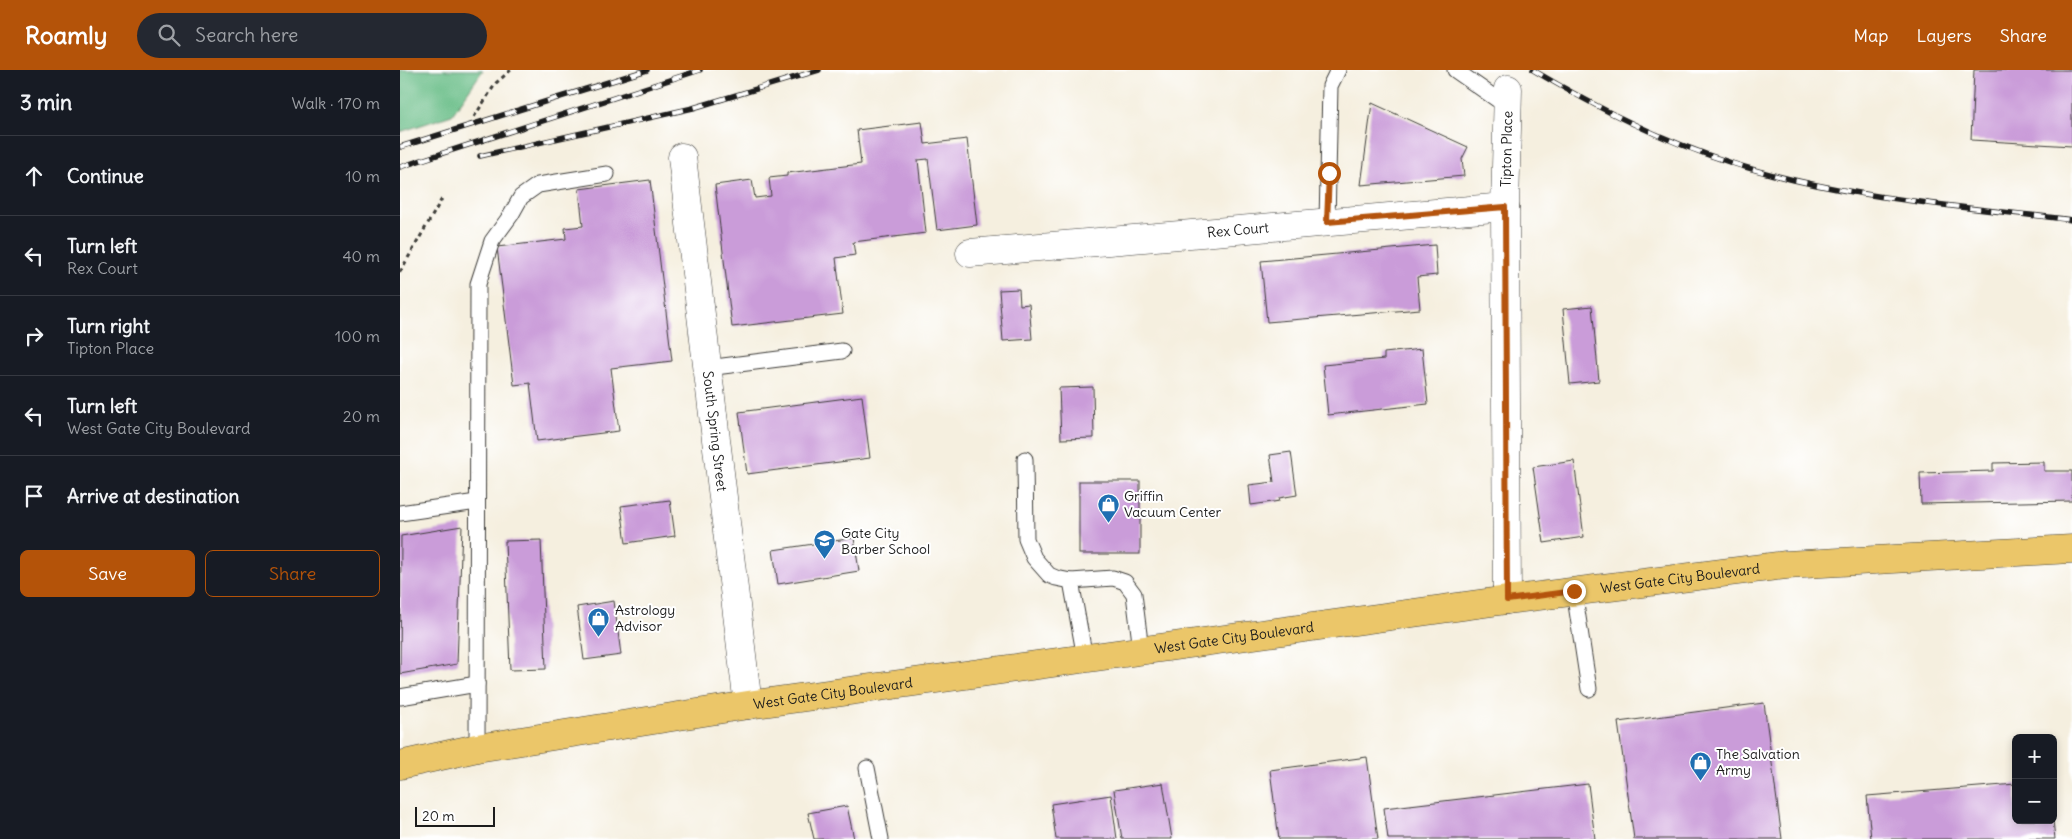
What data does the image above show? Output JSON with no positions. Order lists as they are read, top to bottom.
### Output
{
  "streets": {
    "main road": ["West Gate City Boulevard"],
    "street": ["Tipton Place", "Rex Court", "South Spring Street"]
  },
  "crossings": [
    ["Tipton Place", "Rex Court"],
    ["Tipton Place", "West Gate City Boulevard"],
    ["South Spring Street", "West Gate City Boulevard"]
  ],
  "places": {
    "shop": ["Griffin Vacuum Center", "Astrology Advisor", "The Salvation Army"],
    "school or university": ["Gate City Barber School"]
  },
  "scale_bar": "20 m",
  "page": {
    "header": "Roamly",
    "search": "Search here",
    "nav": ["Map", "Layers", "Share"],
    "heading": ["3 min", "Walk · 170 m"],
    "list": [
      ["Continue", "10 m"],
      ["Turn left", "Rex Court", "40 m"],
      ["Turn right", "Tipton Place", "100 m"],
      ["Turn left", "West Gate City Boulevard", "20 m"],
      "Arrive at destination"
    ],
    "buttons": ["Save", "Share"],
    "map_buttons": ["+", "−"],
    "scale": "20 m"
  }
}
